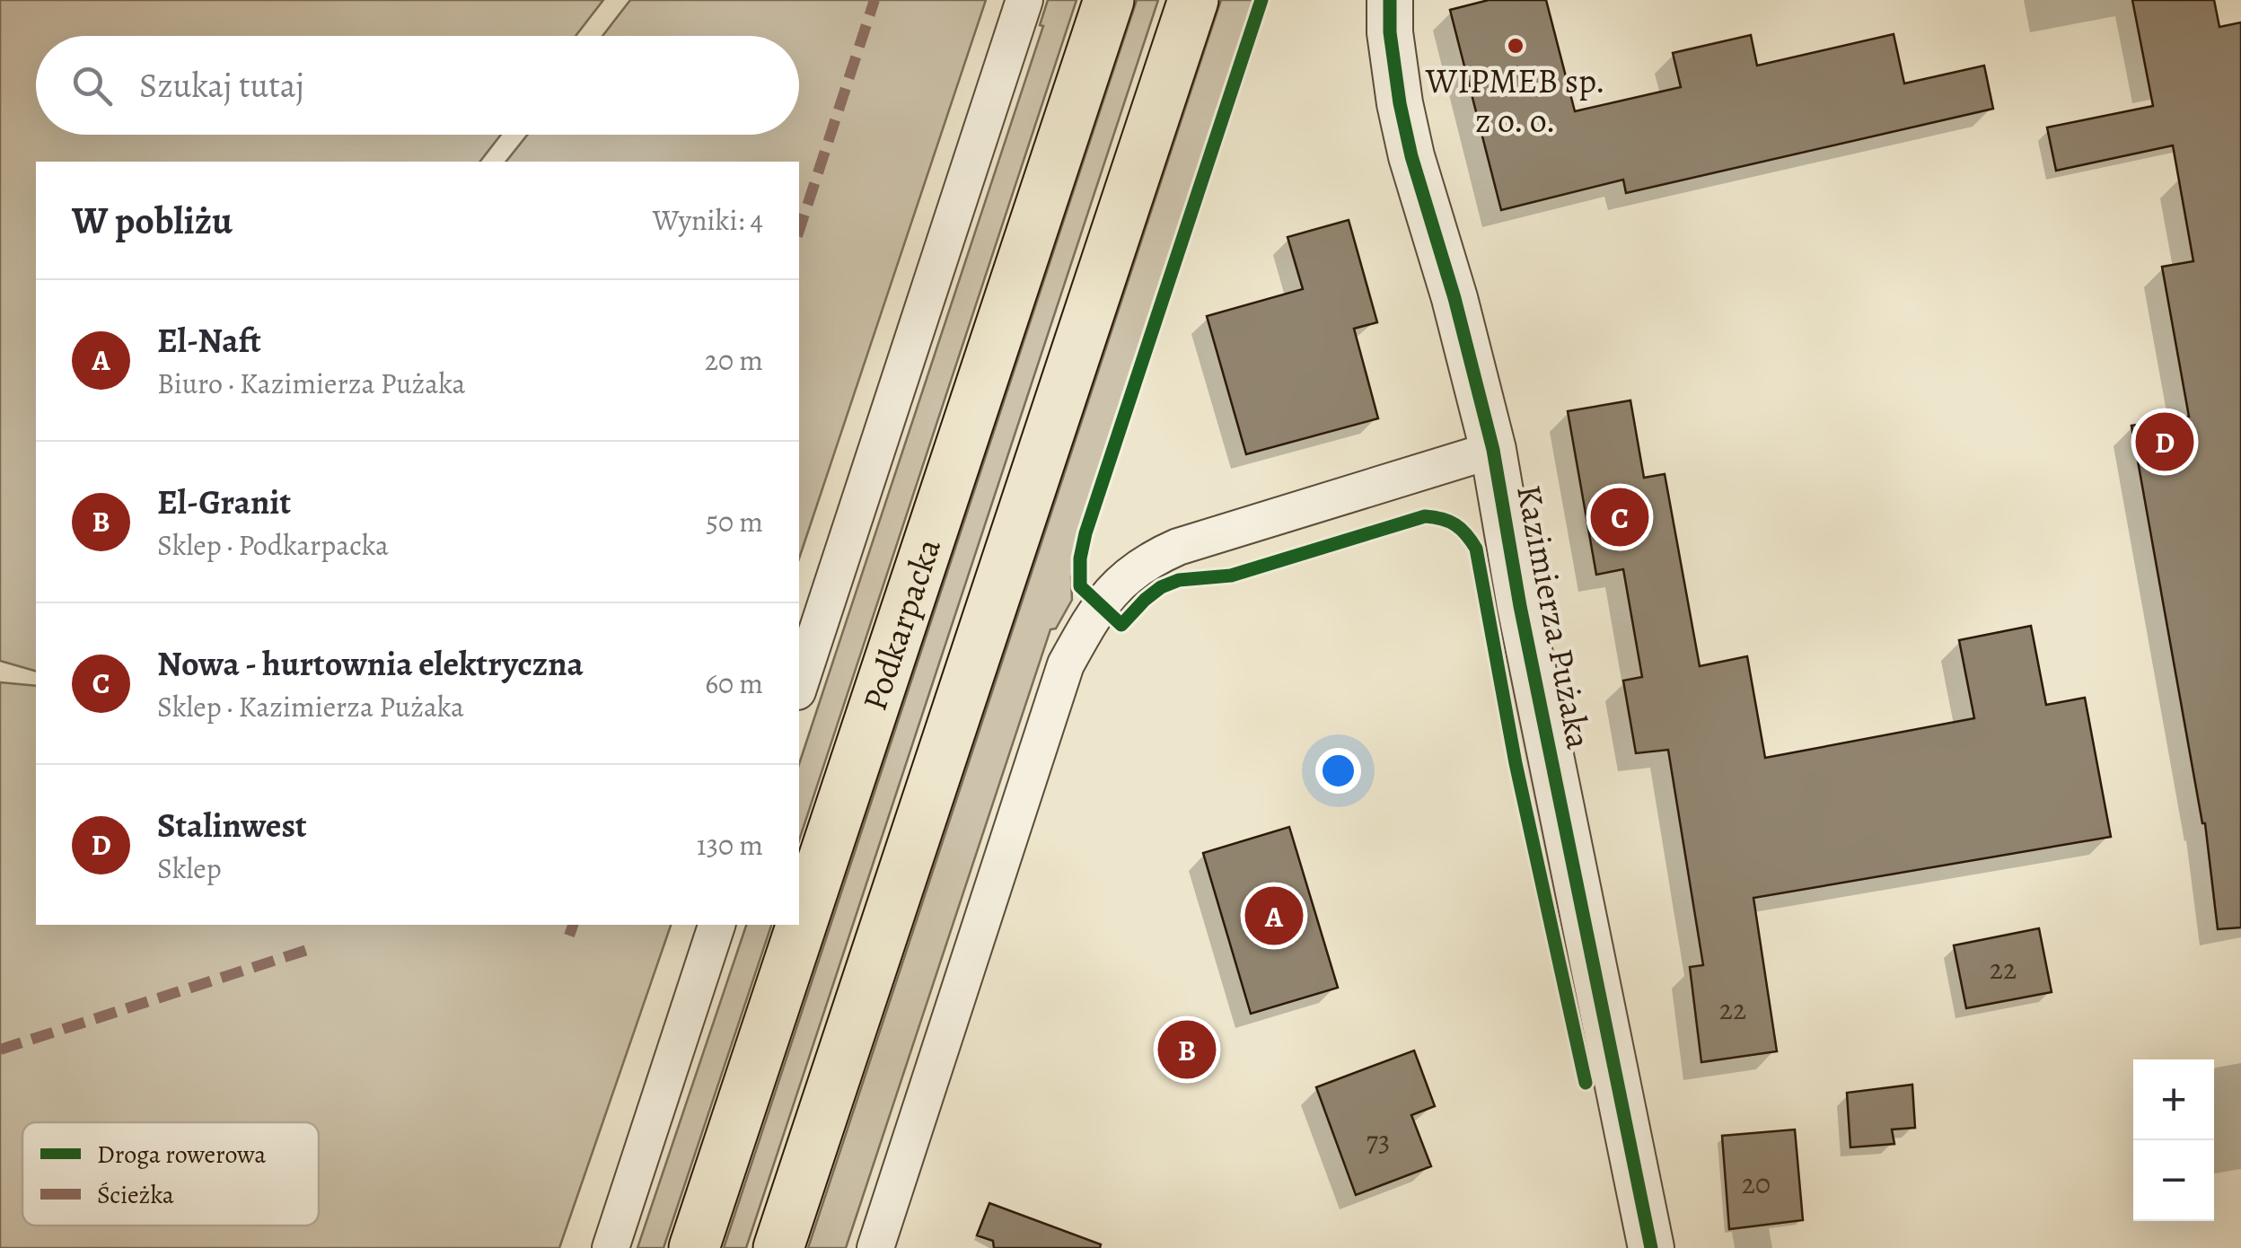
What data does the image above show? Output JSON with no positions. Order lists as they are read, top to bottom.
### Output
{
  "streets": {
    "main road": ["Podkarpacka"],
    "street": ["Kazimierza Pużaka"]
  },
  "places": ["WIPMEB sp. z o. o."],
  "house_numbers": [
    "22",
    "22",
    "73",
    "20"
  ],
  "legend": ["Droga rowerowa", "Ścieżka"],
  "page": {
    "search": "Szukaj tutaj",
    "heading": ["W pobliżu", "Wyniki: 4"],
    "list": [
      {
        "mark": "A",
        "name": "El-Naft",
        "note": "Biuro · Kazimierza Pużaka",
        "value": "20 m"
      },
      {
        "mark": "B",
        "name": "El-Granit",
        "note": "Sklep · Podkarpacka",
        "value": "50 m"
      },
      {
        "mark": "C",
        "name": "Nowa - hurtownia elektryczna",
        "note": "Sklep · Kazimierza Pużaka",
        "value": "60 m"
      },
      {
        "mark": "D",
        "name": "Stalinwest",
        "note": "Sklep",
        "value": "130 m"
      }
    ],
    "pins": [
      "D",
      "C",
      "A",
      "B"
    ],
    "map_buttons": ["+", "−"]
  }
}
